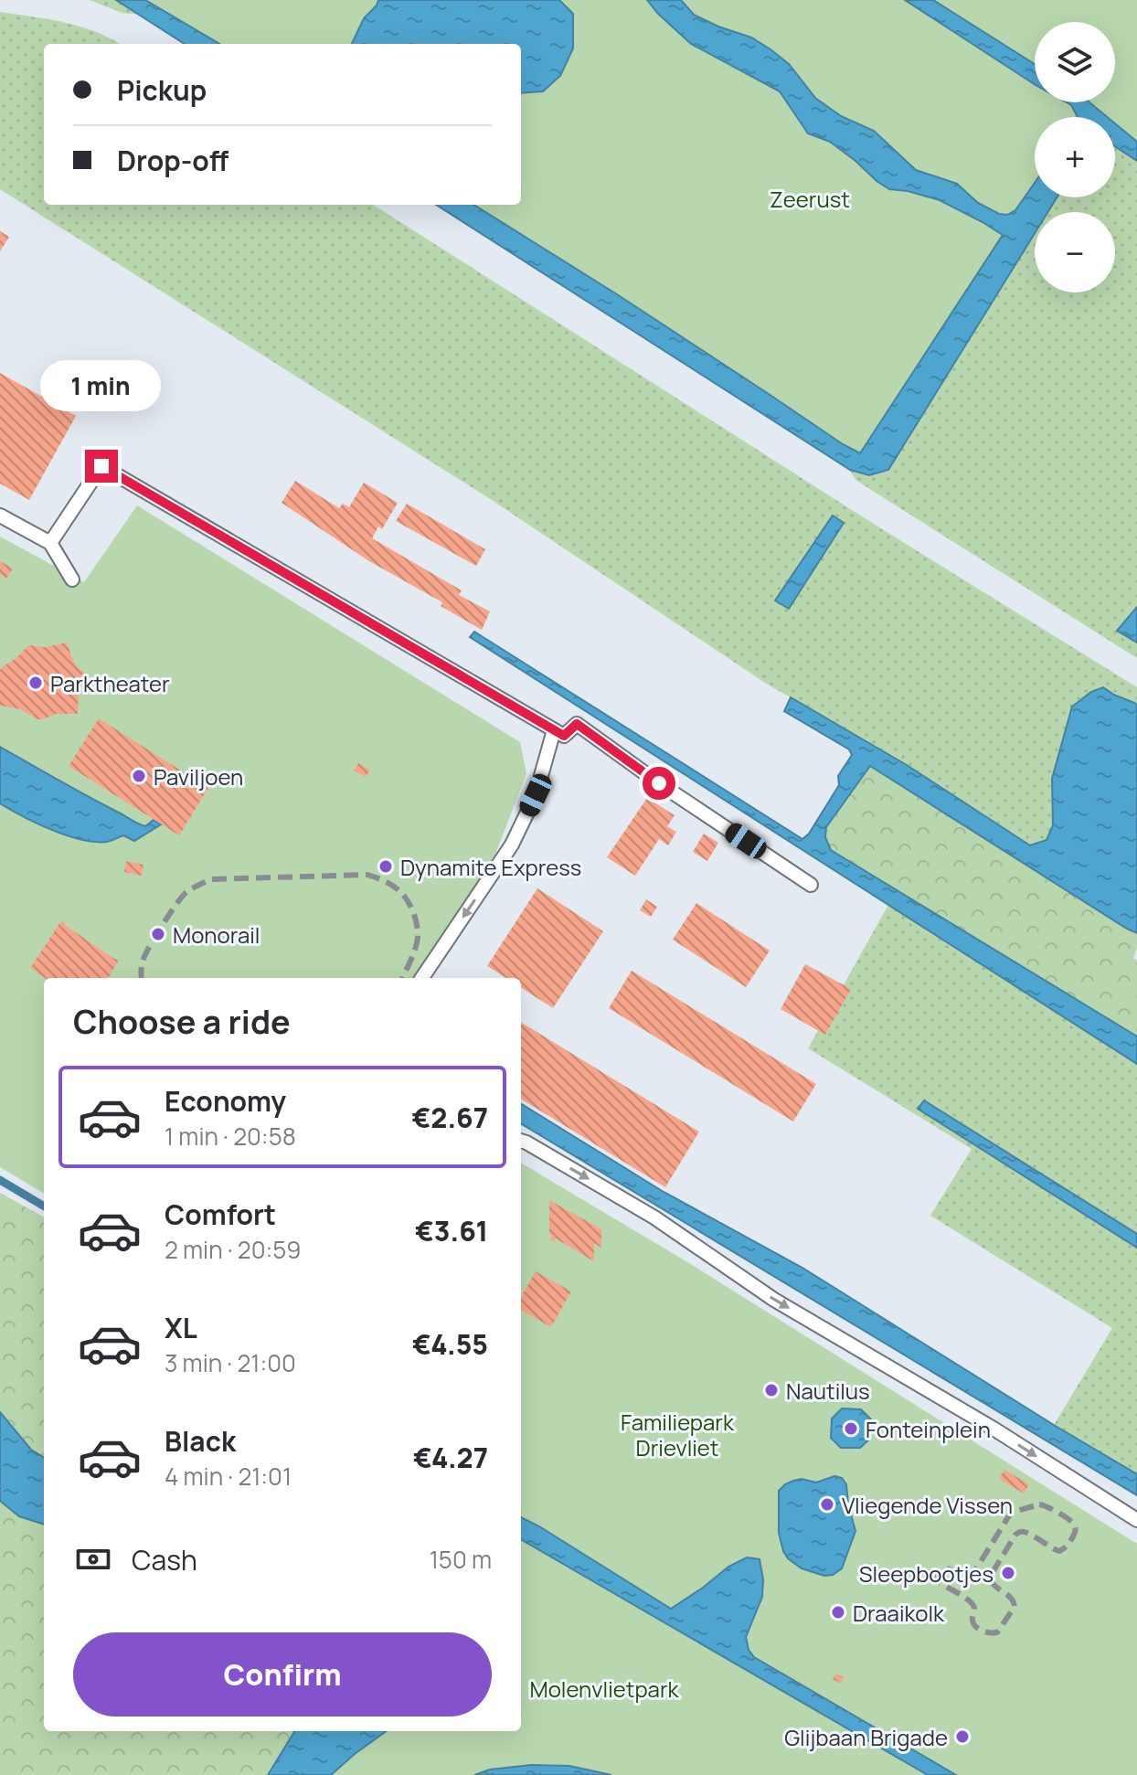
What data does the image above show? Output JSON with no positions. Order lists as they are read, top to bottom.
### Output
{
  "parks": ["Zeerust", "Familiepark Drievliet", "Molenvlietpark"],
  "places": [
    "Parktheater",
    "Paviljoen",
    "Dynamite Express",
    "Monorail",
    "Nautilus",
    "Fonteinplein",
    "Vliegende Vissen",
    "Sleepbootjes",
    "Draaikolk",
    "Glijbaan Brigade"
  ],
  "page": {
    "map_buttons": ["+", "−"],
    "banner": ["Pickup", "Drop-off"],
    "bubble": "1 min",
    "heading": "Choose a ride",
    "list": [
      {
        "name": "Economy",
        "note": "1 min · 20:58",
        "value": "€2.67"
      },
      {
        "name": "Comfort",
        "note": "2 min · 20:59",
        "value": "€3.61"
      },
      {
        "name": "XL",
        "note": "3 min · 21:00",
        "value": "€4.55"
      },
      {
        "name": "Black",
        "note": "4 min · 21:01",
        "value": "€4.27"
      }
    ],
    "pay": ["Cash", "150 m"],
    "buttons": "Confirm"
  }
}
